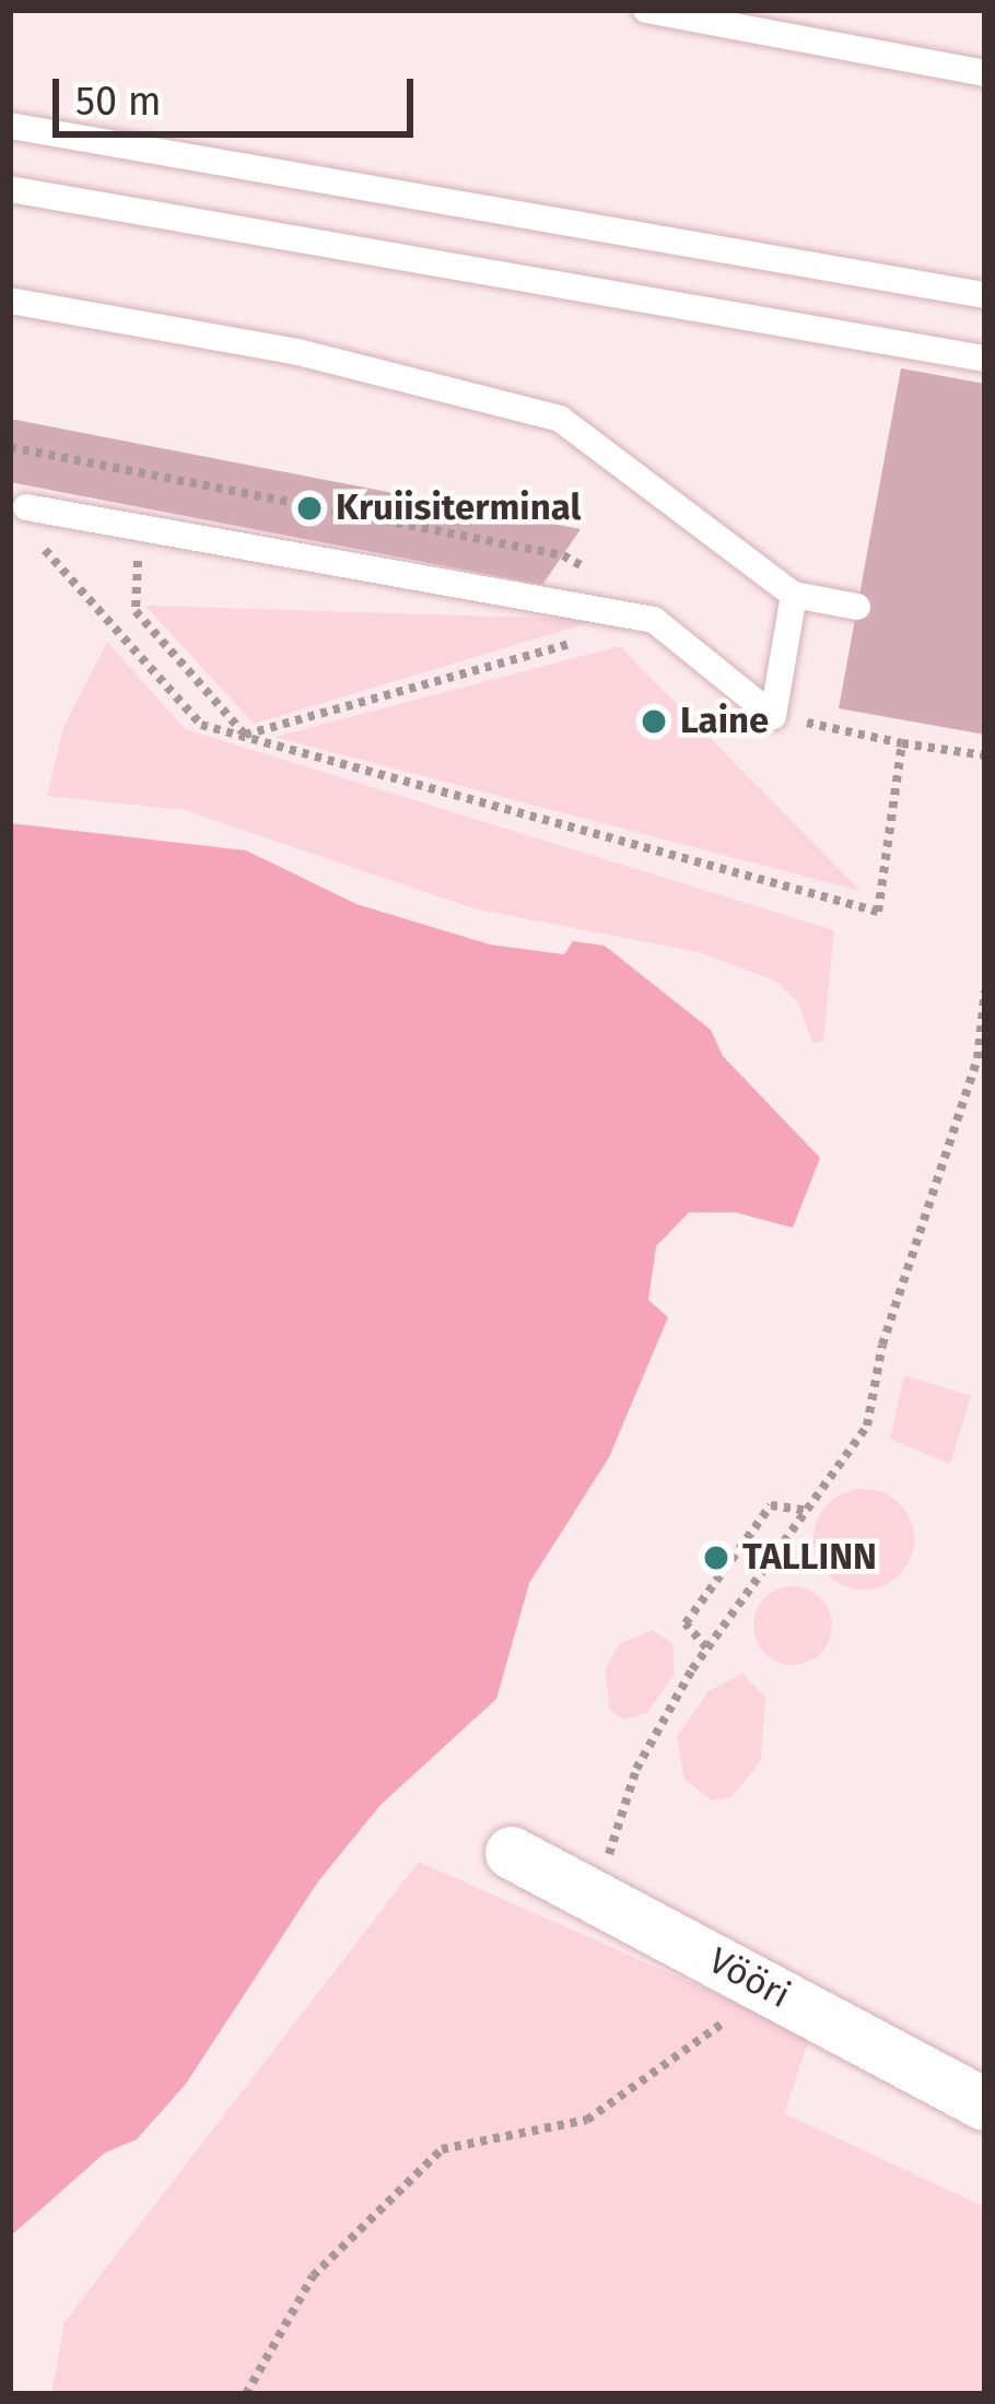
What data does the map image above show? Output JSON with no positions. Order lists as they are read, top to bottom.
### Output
{
  "streets": {
    "street": ["Vööri"]
  },
  "places": ["Kruiisiterminal", "Laine", "TALLINN"],
  "scale_bar": "50 m"
}
